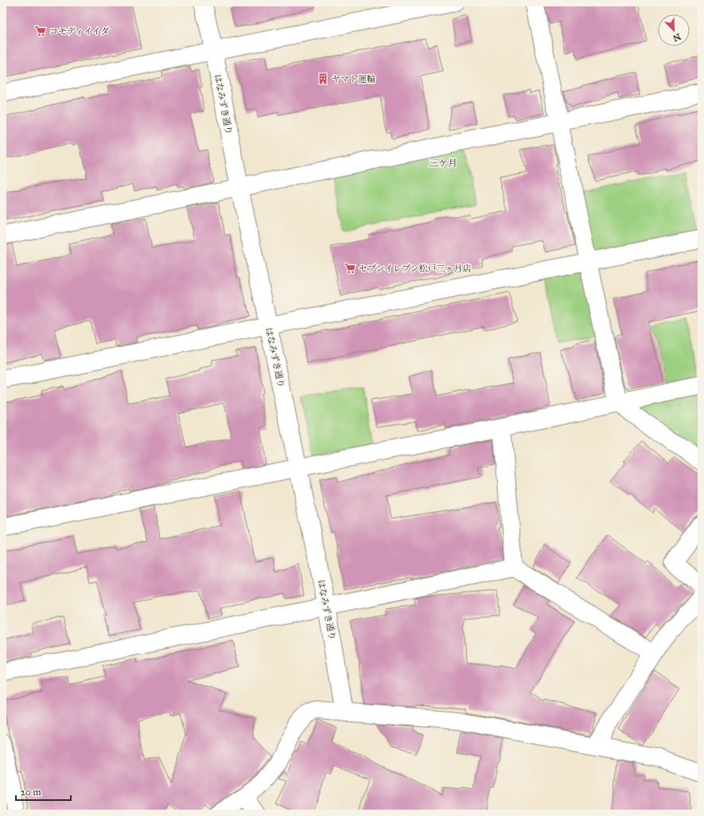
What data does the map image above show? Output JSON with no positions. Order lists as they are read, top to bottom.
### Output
{
  "streets": {
    "street": ["はなみずき通り"]
  },
  "districts": ["三ケ月"],
  "places": {
    "supermarket": ["コモディイイダ", "セブンイレブン松戸三ヶ月店"],
    "building": ["ヤマト運輸"]
  },
  "scale_bar": "20 m",
  "north": "bottom right"
}
